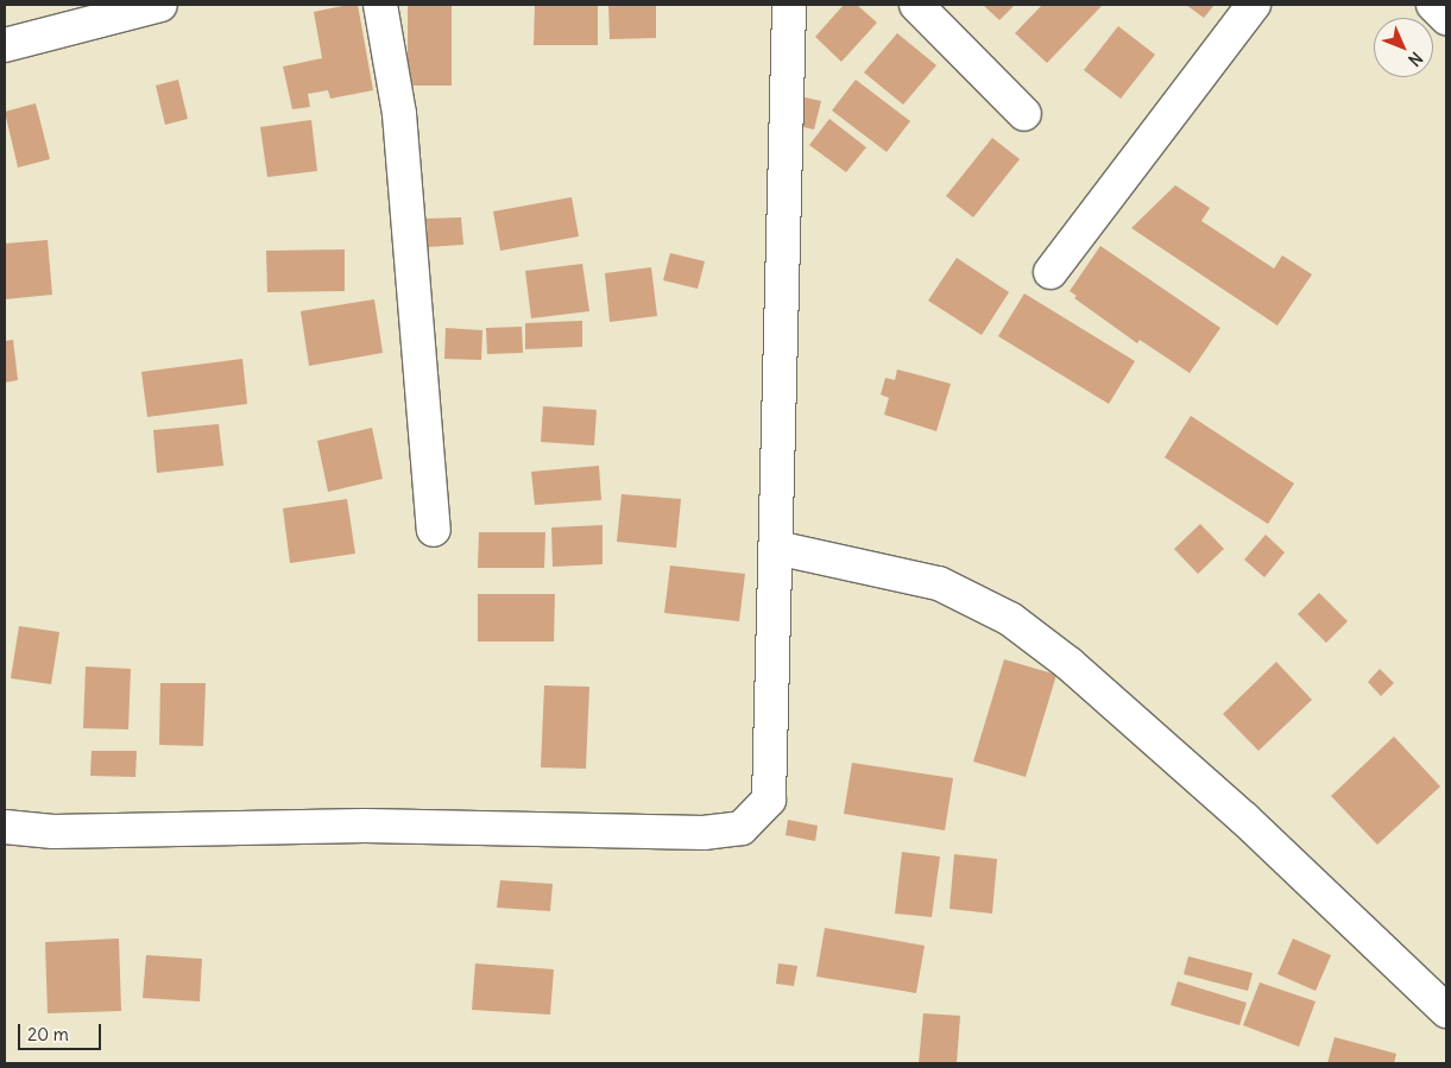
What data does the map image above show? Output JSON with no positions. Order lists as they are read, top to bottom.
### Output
{
  "scale_bar": "20 m",
  "north": "bottom right"
}
